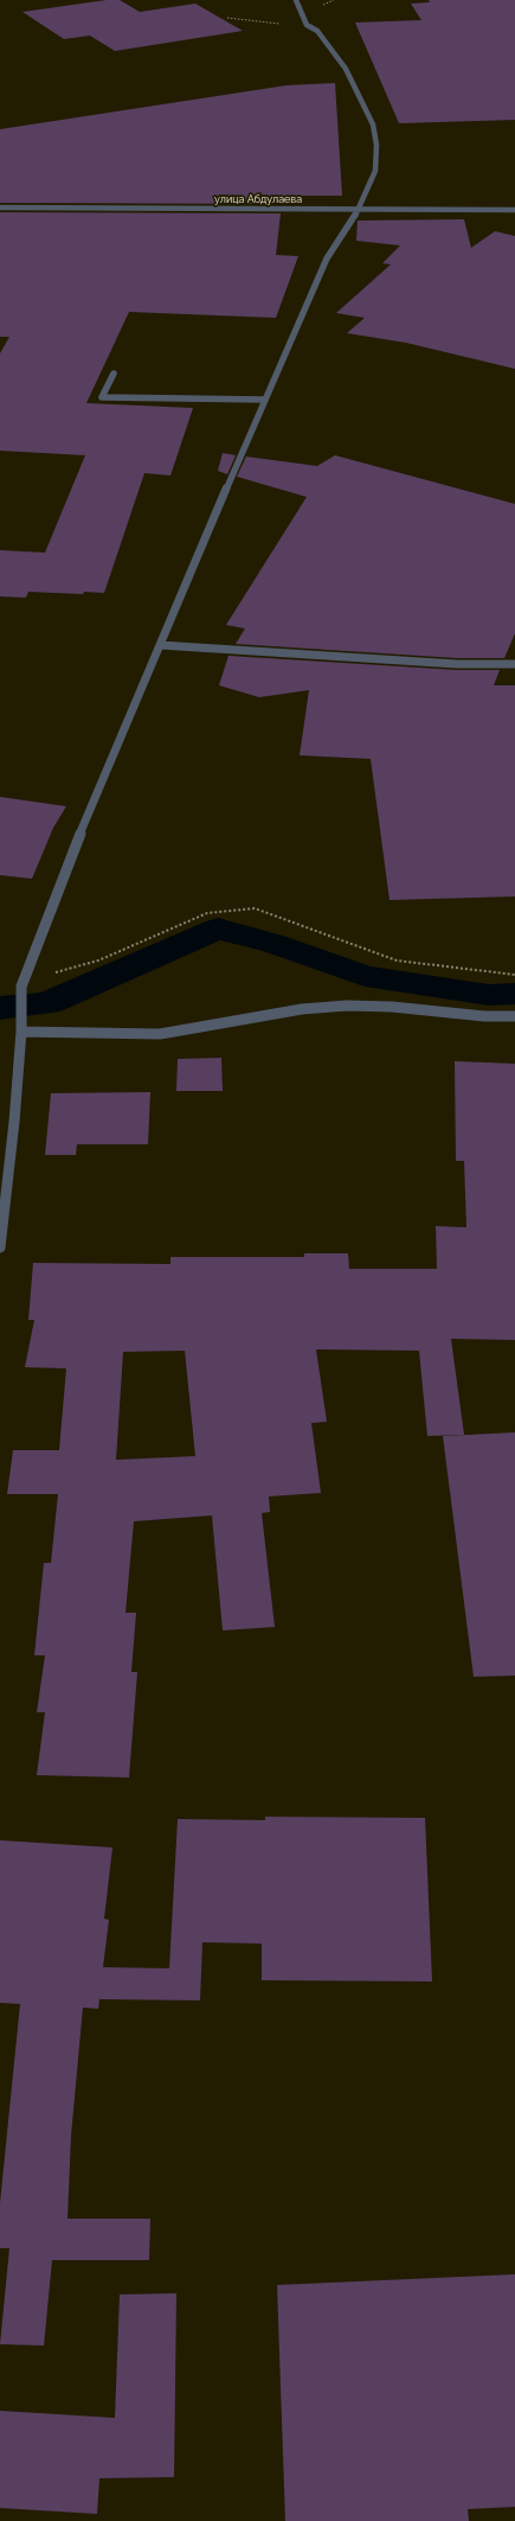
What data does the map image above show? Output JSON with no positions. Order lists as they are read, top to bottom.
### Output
{
  "streets": {
    "street": ["улица Абдулаева"]
  }
}
